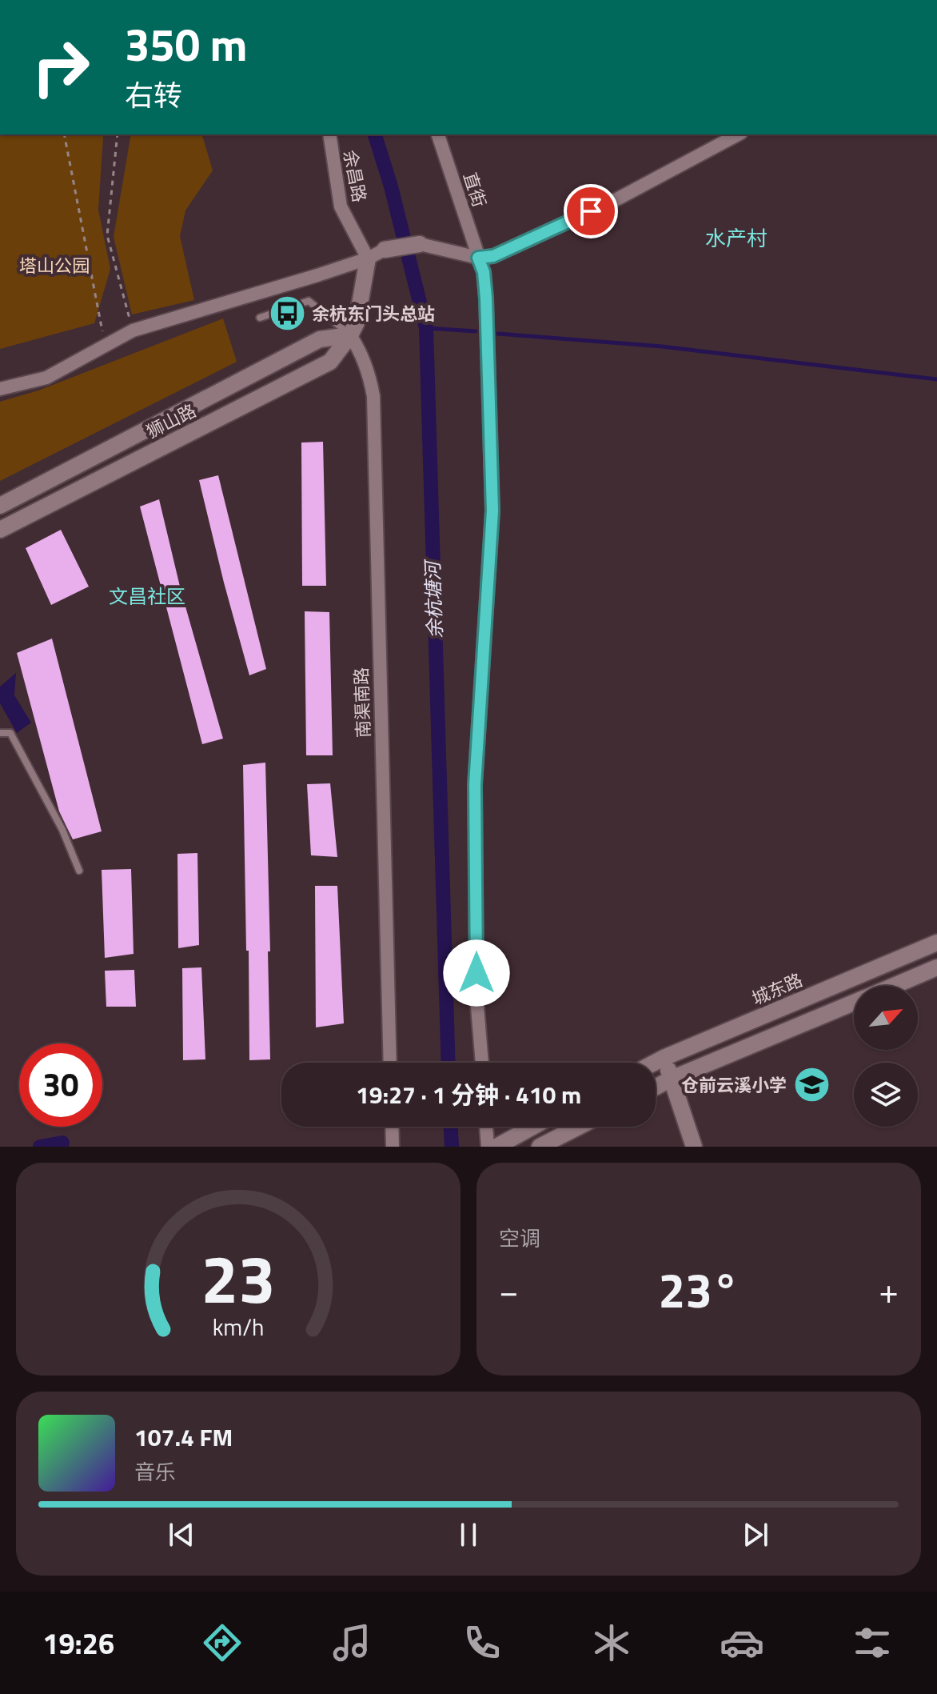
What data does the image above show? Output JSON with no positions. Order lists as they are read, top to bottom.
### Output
{
  "streets": {
    "street": [
      "余昌路",
      "直街",
      "狮山路",
      "南渠南路",
      "城东路"
    ]
  },
  "crossings": [
    ["余昌路", "狮山路"],
    ["狮山路", "南渠南路"]
  ],
  "districts": ["水产村", "文昌社区"],
  "water": ["余杭塘河"],
  "parks": ["塔山公园"],
  "places": {
    "bus stop": ["余杭东门头总站"],
    "school or university": ["仓前云溪小学"]
  },
  "north": "top right",
  "page": {
    "turn": ["350 m", "右转"],
    "limit": "30",
    "trip": "19:27 · 1 分钟 · 410 m",
    "tile": "空调",
    "heat": ["−", "23°", "+"],
    "song": ["107.4 FM", "音乐"],
    "tabs": "19:26",
    "gauge": ["23", "km/h"]
  }
}
